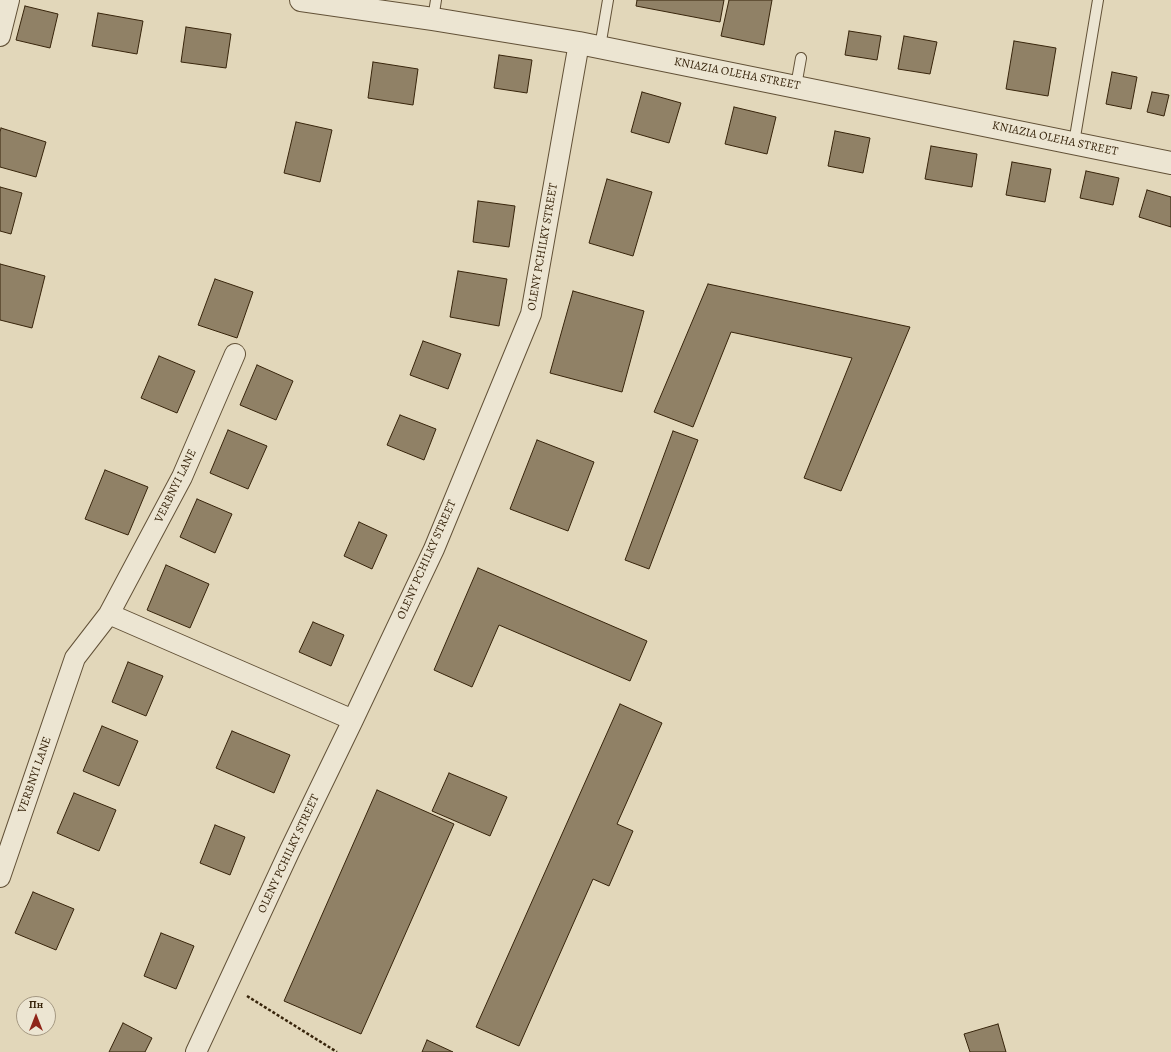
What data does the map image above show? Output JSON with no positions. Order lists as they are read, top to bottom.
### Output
{
  "streets": {
    "street": ["KNIAZIA OLEHA STREET", "OLENY PCHILKY STREET", "VERBNYI LANE"]
  },
  "crossings": [
    ["KNIAZIA OLEHA STREET", "OLENY PCHILKY STREET"]
  ],
  "north": "top"
}
